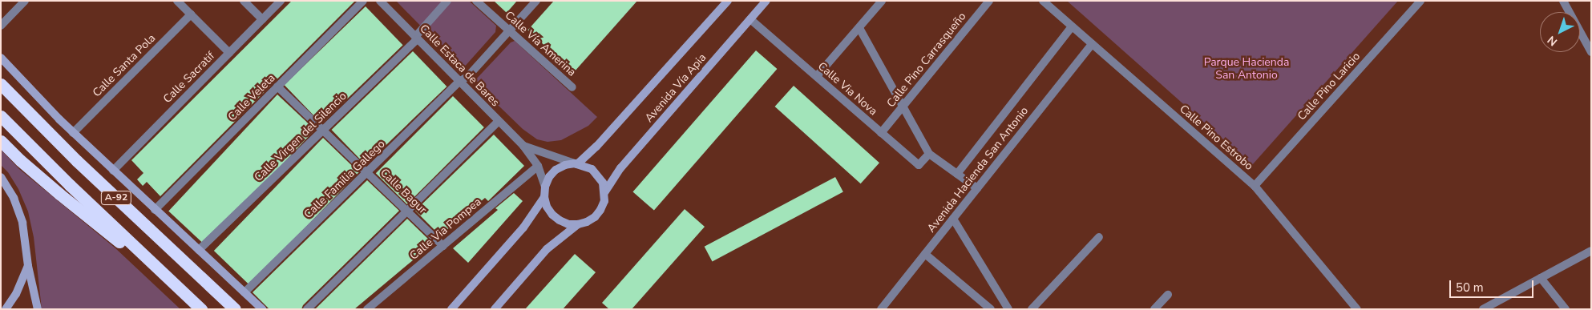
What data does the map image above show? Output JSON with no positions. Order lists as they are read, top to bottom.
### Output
{
  "streets": {
    "highway": ["A-92"],
    "street": [
      "Calle Vía Amerina",
      "Calle Pino Carrasqueño",
      "Calle Santa Pola",
      "Calle Estaca de Bares",
      "Calle Sacratif",
      "Calle Pino Laricio",
      "Avenida Vía Apia",
      "Calle Via Nova",
      "Calle Veleta",
      "Calle Virgen del Silencio",
      "Calle Pino Estrobo",
      "Avenida Hacienda San Antonio",
      "Calle Familia Gallego",
      "Calle Bagur",
      "Calle Via Pompea"
    ]
  },
  "crossings": [
    ["Calle Vía Amerina", "Calle Familia Gallego"],
    ["Calle Pino Carrasqueño", "Calle Via Nova"],
    ["Calle Estaca de Bares", "Avenida Vía Apia"],
    ["Calle Estaca de Bares", "Calle Virgen del Silencio"],
    ["Calle Estaca de Bares", "Calle Familia Gallego"],
    ["Calle Estaca de Bares", "Calle Via Pompea"],
    ["Calle Pino Laricio", "Calle Pino Estrobo"],
    ["Avenida Vía Apia", "Calle Via Nova"],
    ["Calle Veleta", "Calle Bagur"],
    ["Calle Virgen del Silencio", "Calle Bagur"],
    ["Calle Pino Estrobo", "Avenida Hacienda San Antonio"],
    ["Calle Familia Gallego", "Calle Bagur"],
    ["Calle Bagur", "Calle Via Pompea"]
  ],
  "parks": ["Parque Hacienda San Antonio"],
  "scale_bar": "50 m",
  "north": "bottom left"
}
